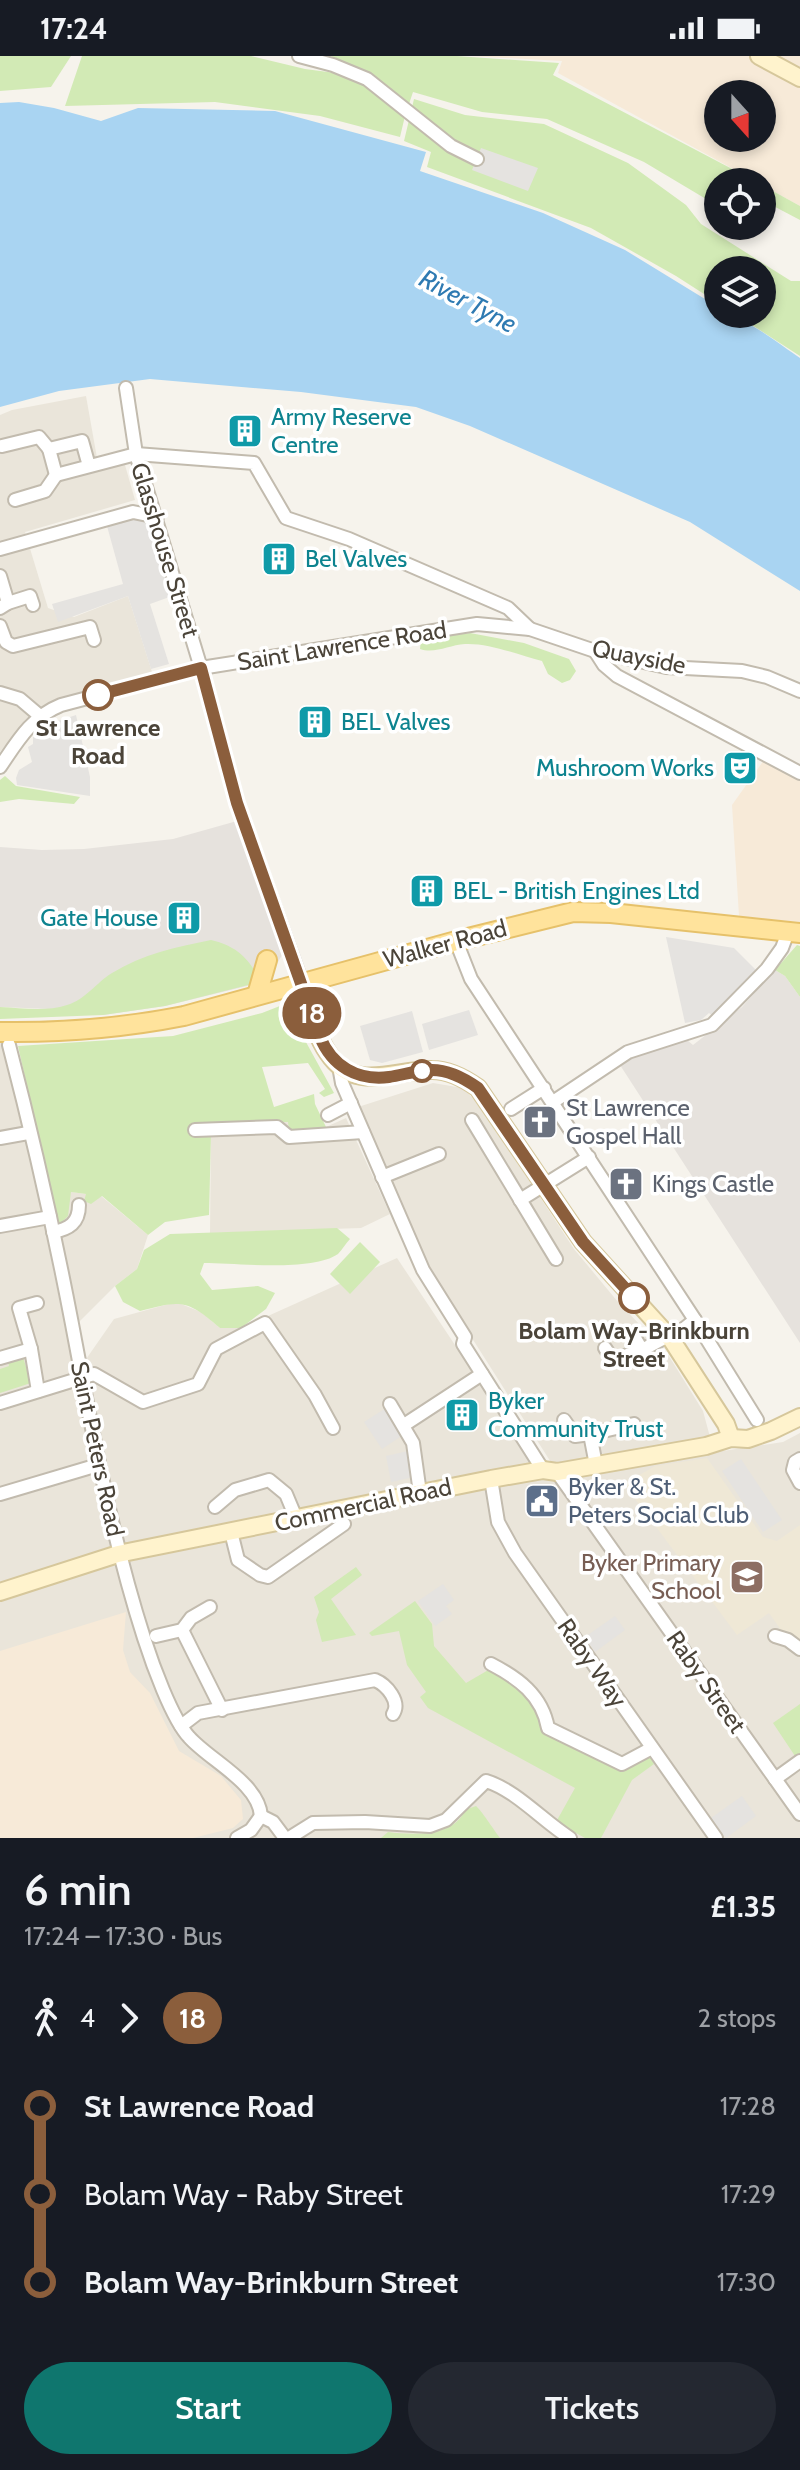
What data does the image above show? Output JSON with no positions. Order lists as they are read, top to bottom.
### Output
{
  "streets": {
    "main road": ["Walker Road"],
    "street": [
      "Glasshouse Street",
      "Saint Lawrence Road",
      "Quayside",
      "Saint Peters Road",
      "Commercial Road",
      "Raby Way",
      "Raby Street"
    ]
  },
  "crossings": [
    ["Glasshouse Street", "Saint Lawrence Road"],
    ["Glasshouse Street", "Walker Road"],
    ["Saint Lawrence Road", "Quayside"],
    ["Walker Road", "Saint Peters Road"],
    ["Saint Peters Road", "Commercial Road"],
    ["Commercial Road", "Raby Way"],
    ["Commercial Road", "Raby Street"]
  ],
  "water": ["River Tyne"],
  "places": {
    "building": [
      "Army Reserve Centre",
      "Bel Valves",
      "BEL Valves",
      "BEL - British Engines Ltd",
      "Gate House",
      "Byker Community Trust"
    ],
    "other": ["St Lawrence Road", "Bolam Way-Brinkburn Street"],
    "theatre": ["Mushroom Works"],
    "church": ["St Lawrence Gospel Hall", "Kings Castle"],
    "public building": ["Byker & St. Peters Social Club"],
    "school or university": ["Byker Primary School"]
  },
  "lines": ["bus line 18"],
  "north": "bottom",
  "page": {
    "status": "17:24",
    "on_map": "18",
    "heading": ["6 min", "17:24 – 17:30 · Bus", "£1.35"],
    "legs": ["4", "18", "2 stops"],
    "list": [
      {
        "name": "St Lawrence Road",
        "value": "17:28"
      },
      {
        "name": "Bolam Way - Raby Street",
        "value": "17:29"
      },
      {
        "name": "Bolam Way-Brinkburn Street",
        "value": "17:30"
      }
    ],
    "buttons": ["Start", "Tickets"]
  }
}
